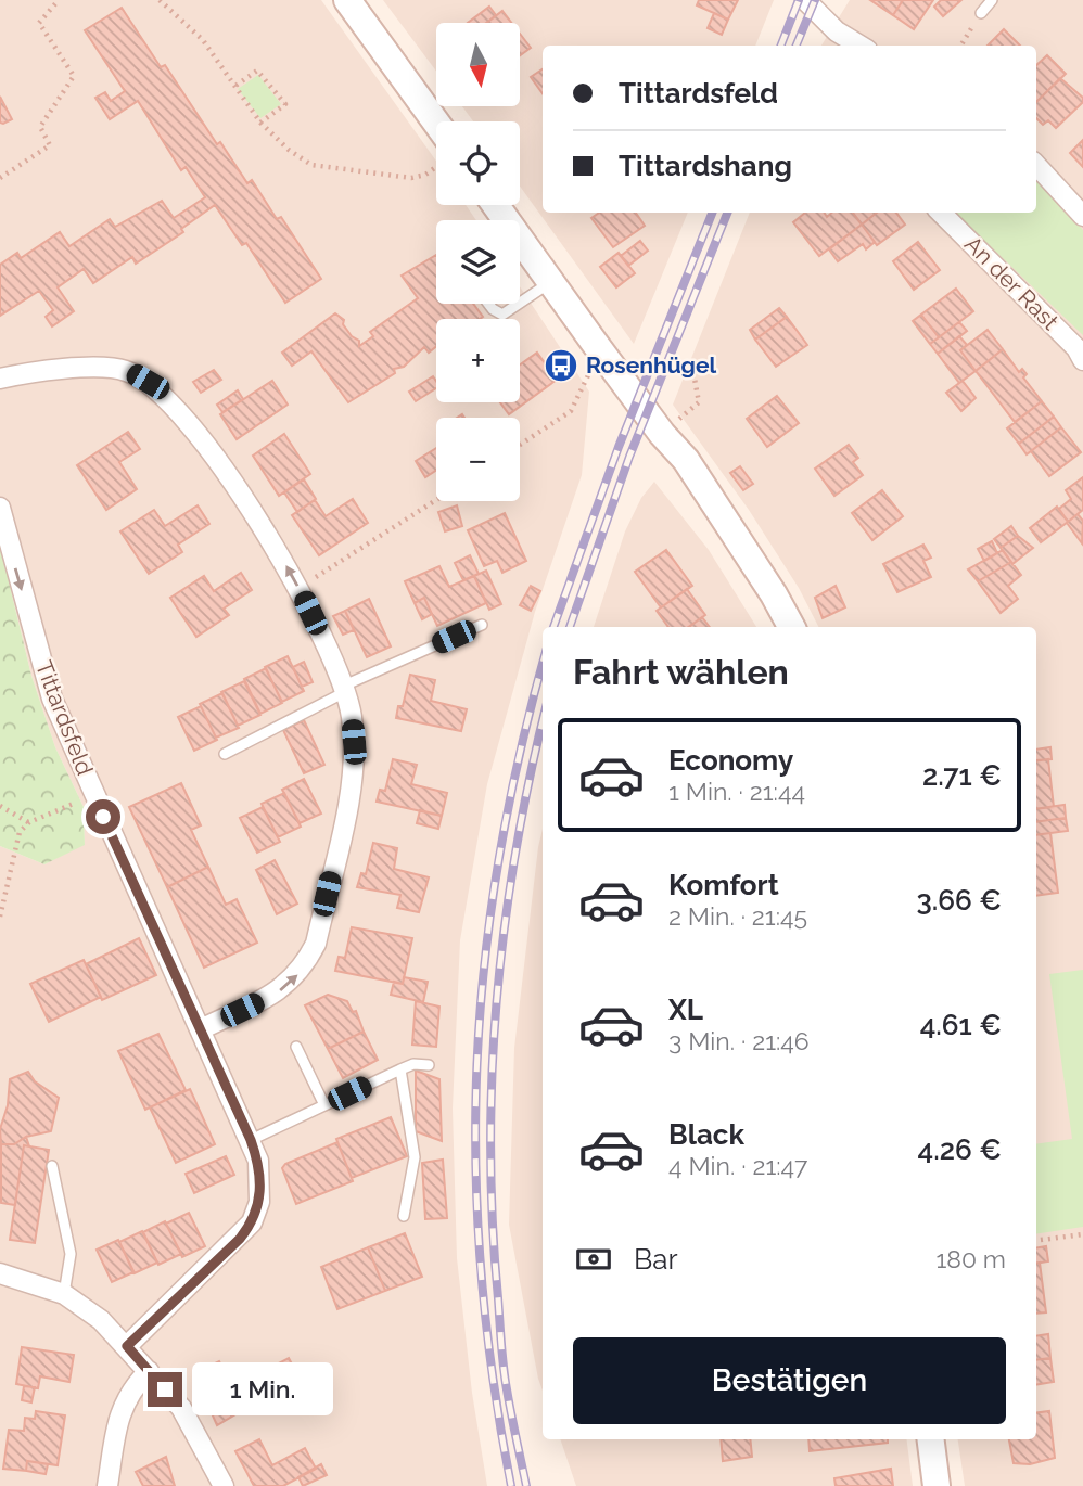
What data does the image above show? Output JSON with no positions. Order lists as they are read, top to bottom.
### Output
{
  "streets": {
    "street": ["An der Rast", "Tittardsfeld"]
  },
  "places": {
    "bus stop": ["Rosenhügel"]
  },
  "north": "bottom",
  "page": {
    "map_buttons": ["+", "−"],
    "banner": ["Tittardsfeld", "Tittardshang"],
    "heading": "Fahrt wählen",
    "list": [
      {
        "name": "Economy",
        "note": "1 Min. · 21:44",
        "value": "2.71 €"
      },
      {
        "name": "Komfort",
        "note": "2 Min. · 21:45",
        "value": "3.66 €"
      },
      {
        "name": "XL",
        "note": "3 Min. · 21:46",
        "value": "4.61 €"
      },
      {
        "name": "Black",
        "note": "4 Min. · 21:47",
        "value": "4.26 €"
      }
    ],
    "pay": ["Bar", "180 m"],
    "buttons": "Bestätigen",
    "bubble": "1 Min."
  }
}
